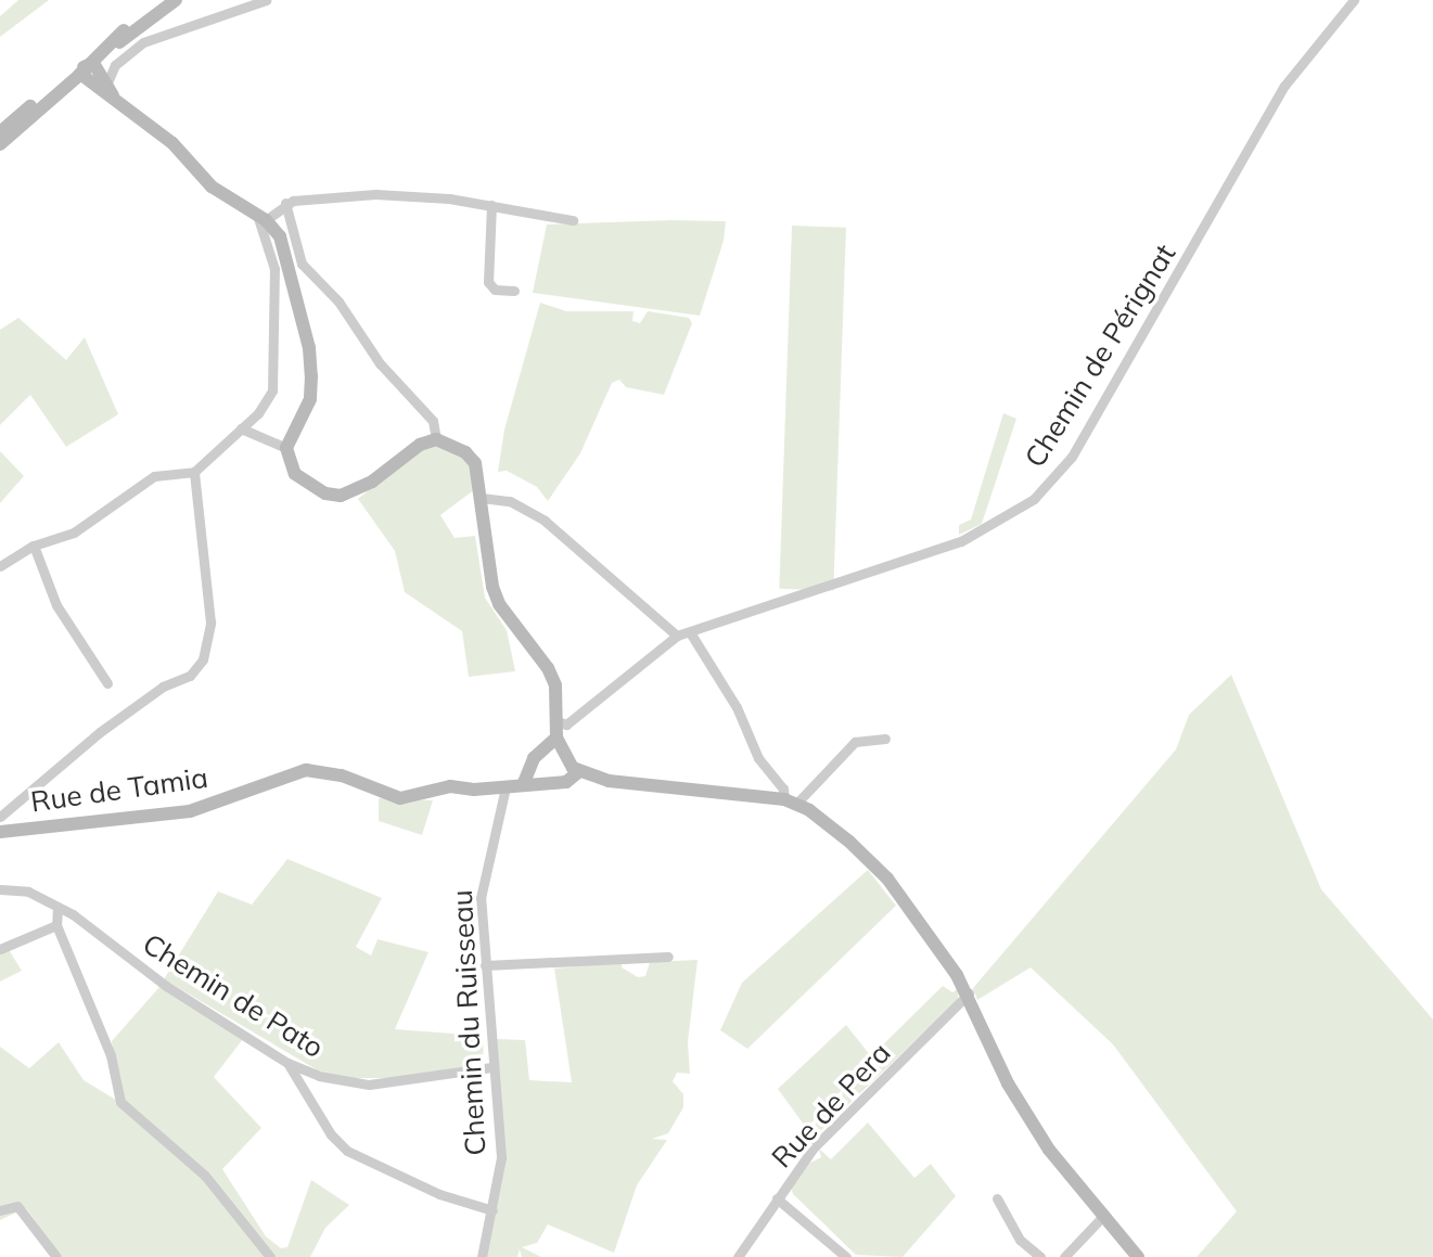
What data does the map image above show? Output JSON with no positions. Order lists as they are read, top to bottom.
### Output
{
  "streets": {
    "street": [
      "Chemin de Pérignat",
      "Rue de Tamia",
      "Chemin de Pato",
      "Chemin du Ruisseau",
      "Rue de Pera"
    ]
  },
  "crossings": [
    ["Rue de Tamia", "Chemin du Ruisseau"],
    ["Chemin de Pato", "Chemin du Ruisseau"]
  ]
}
